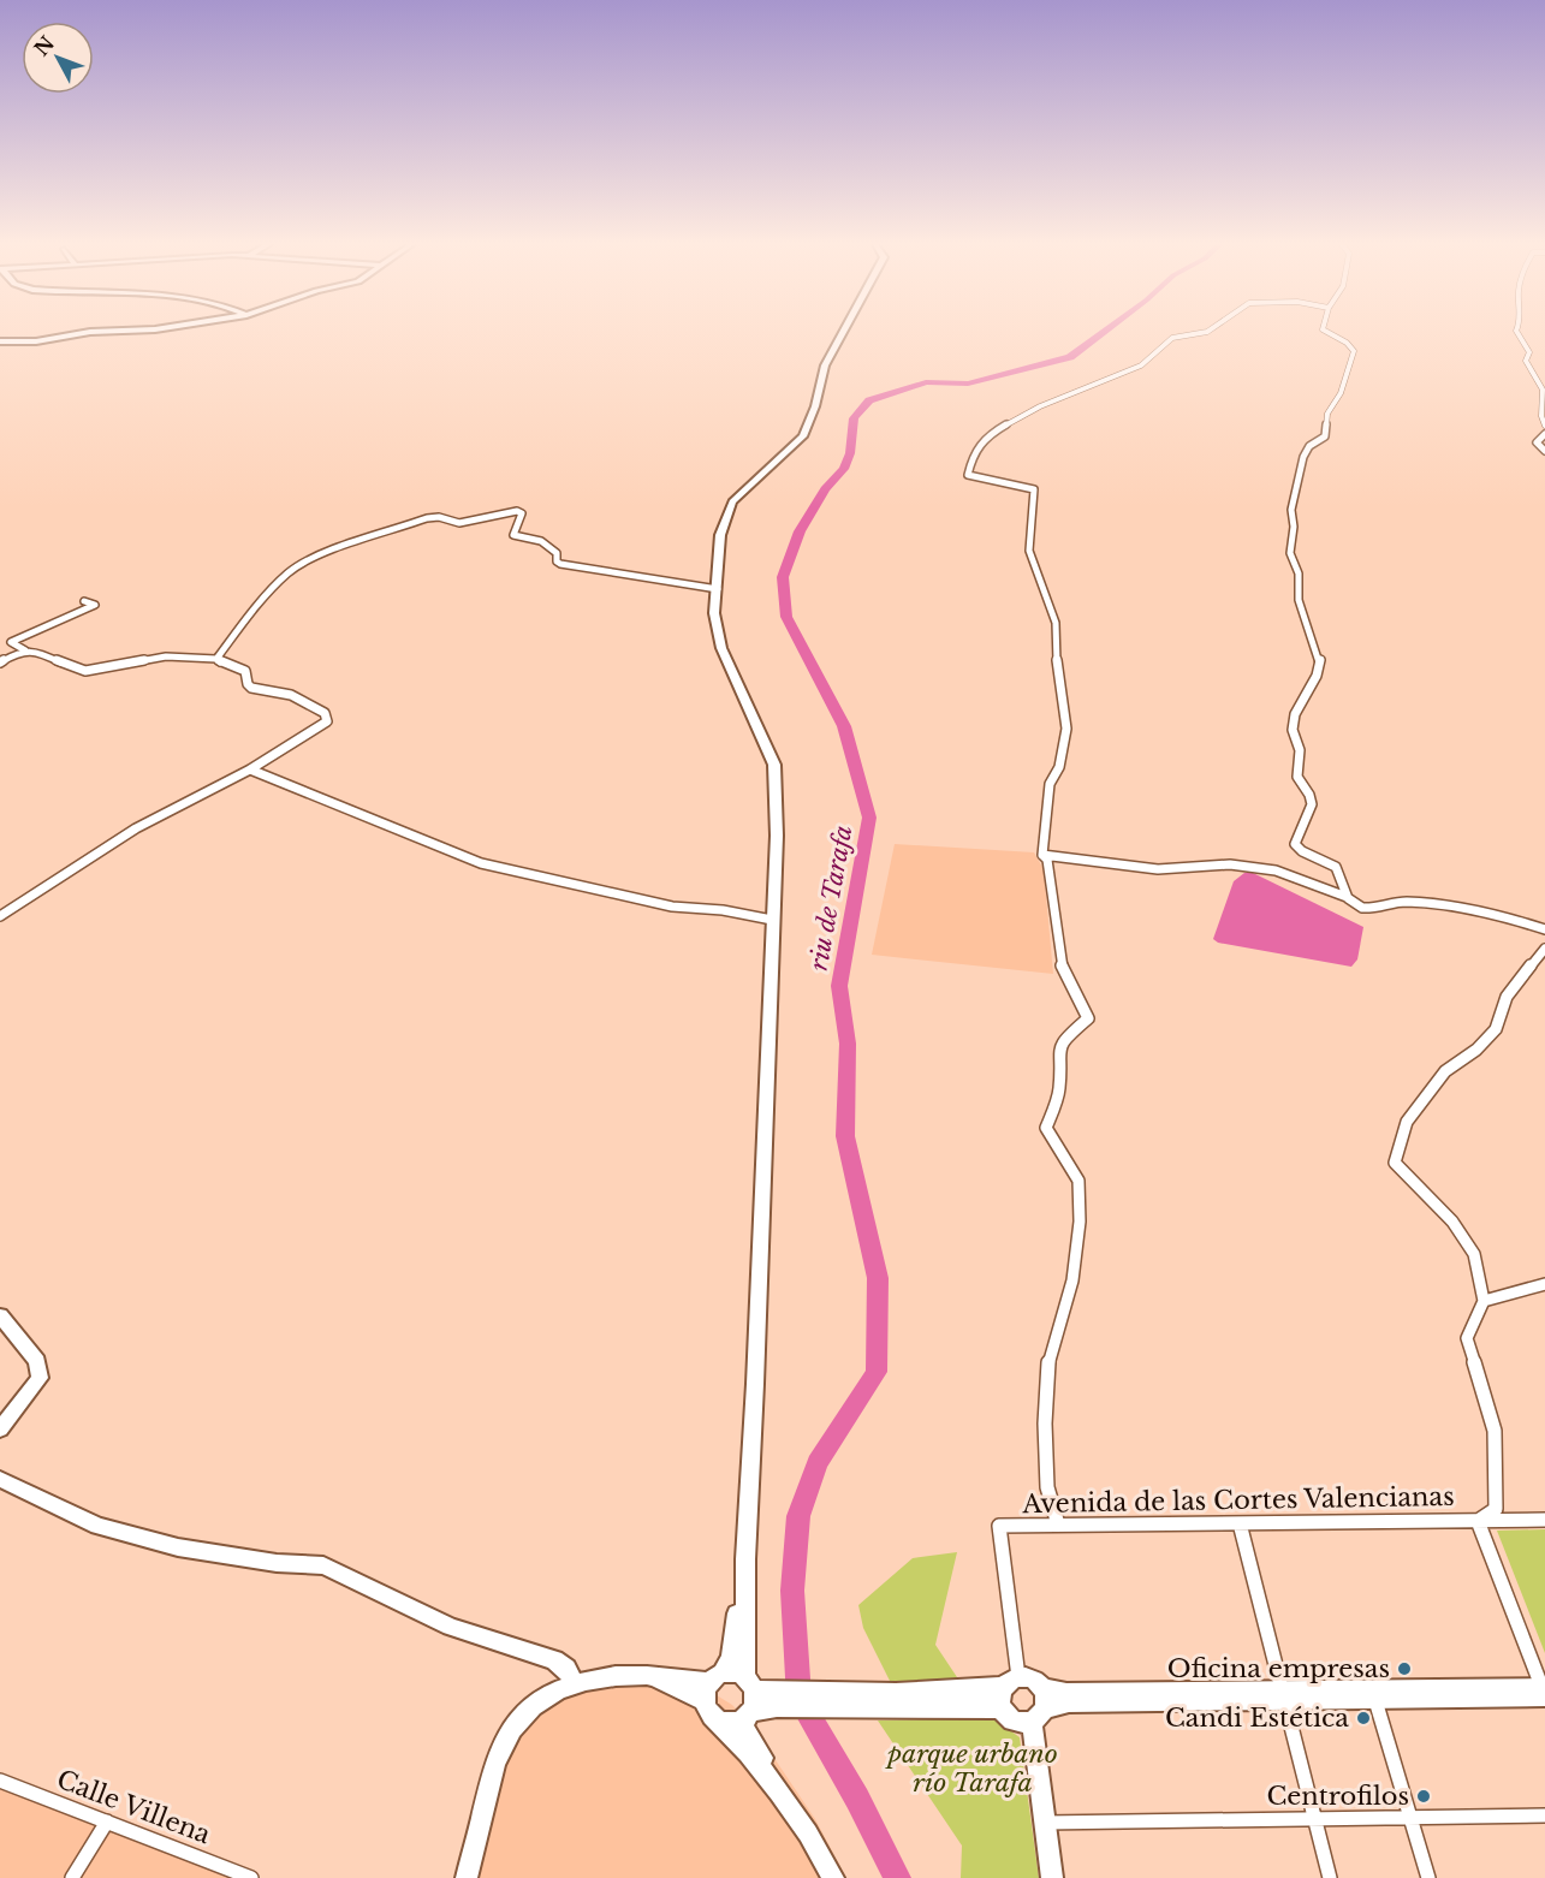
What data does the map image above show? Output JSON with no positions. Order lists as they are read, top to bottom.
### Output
{
  "streets": {
    "street": ["Avenida de las Cortes Valencianas", "Calle Villena"]
  },
  "water": ["riu de Tarafa"],
  "parks": ["parque urbano río Tarafa"],
  "places": ["Oficina empresas", "Candi Estética", "Centrofilos"],
  "north": "top left"
}
